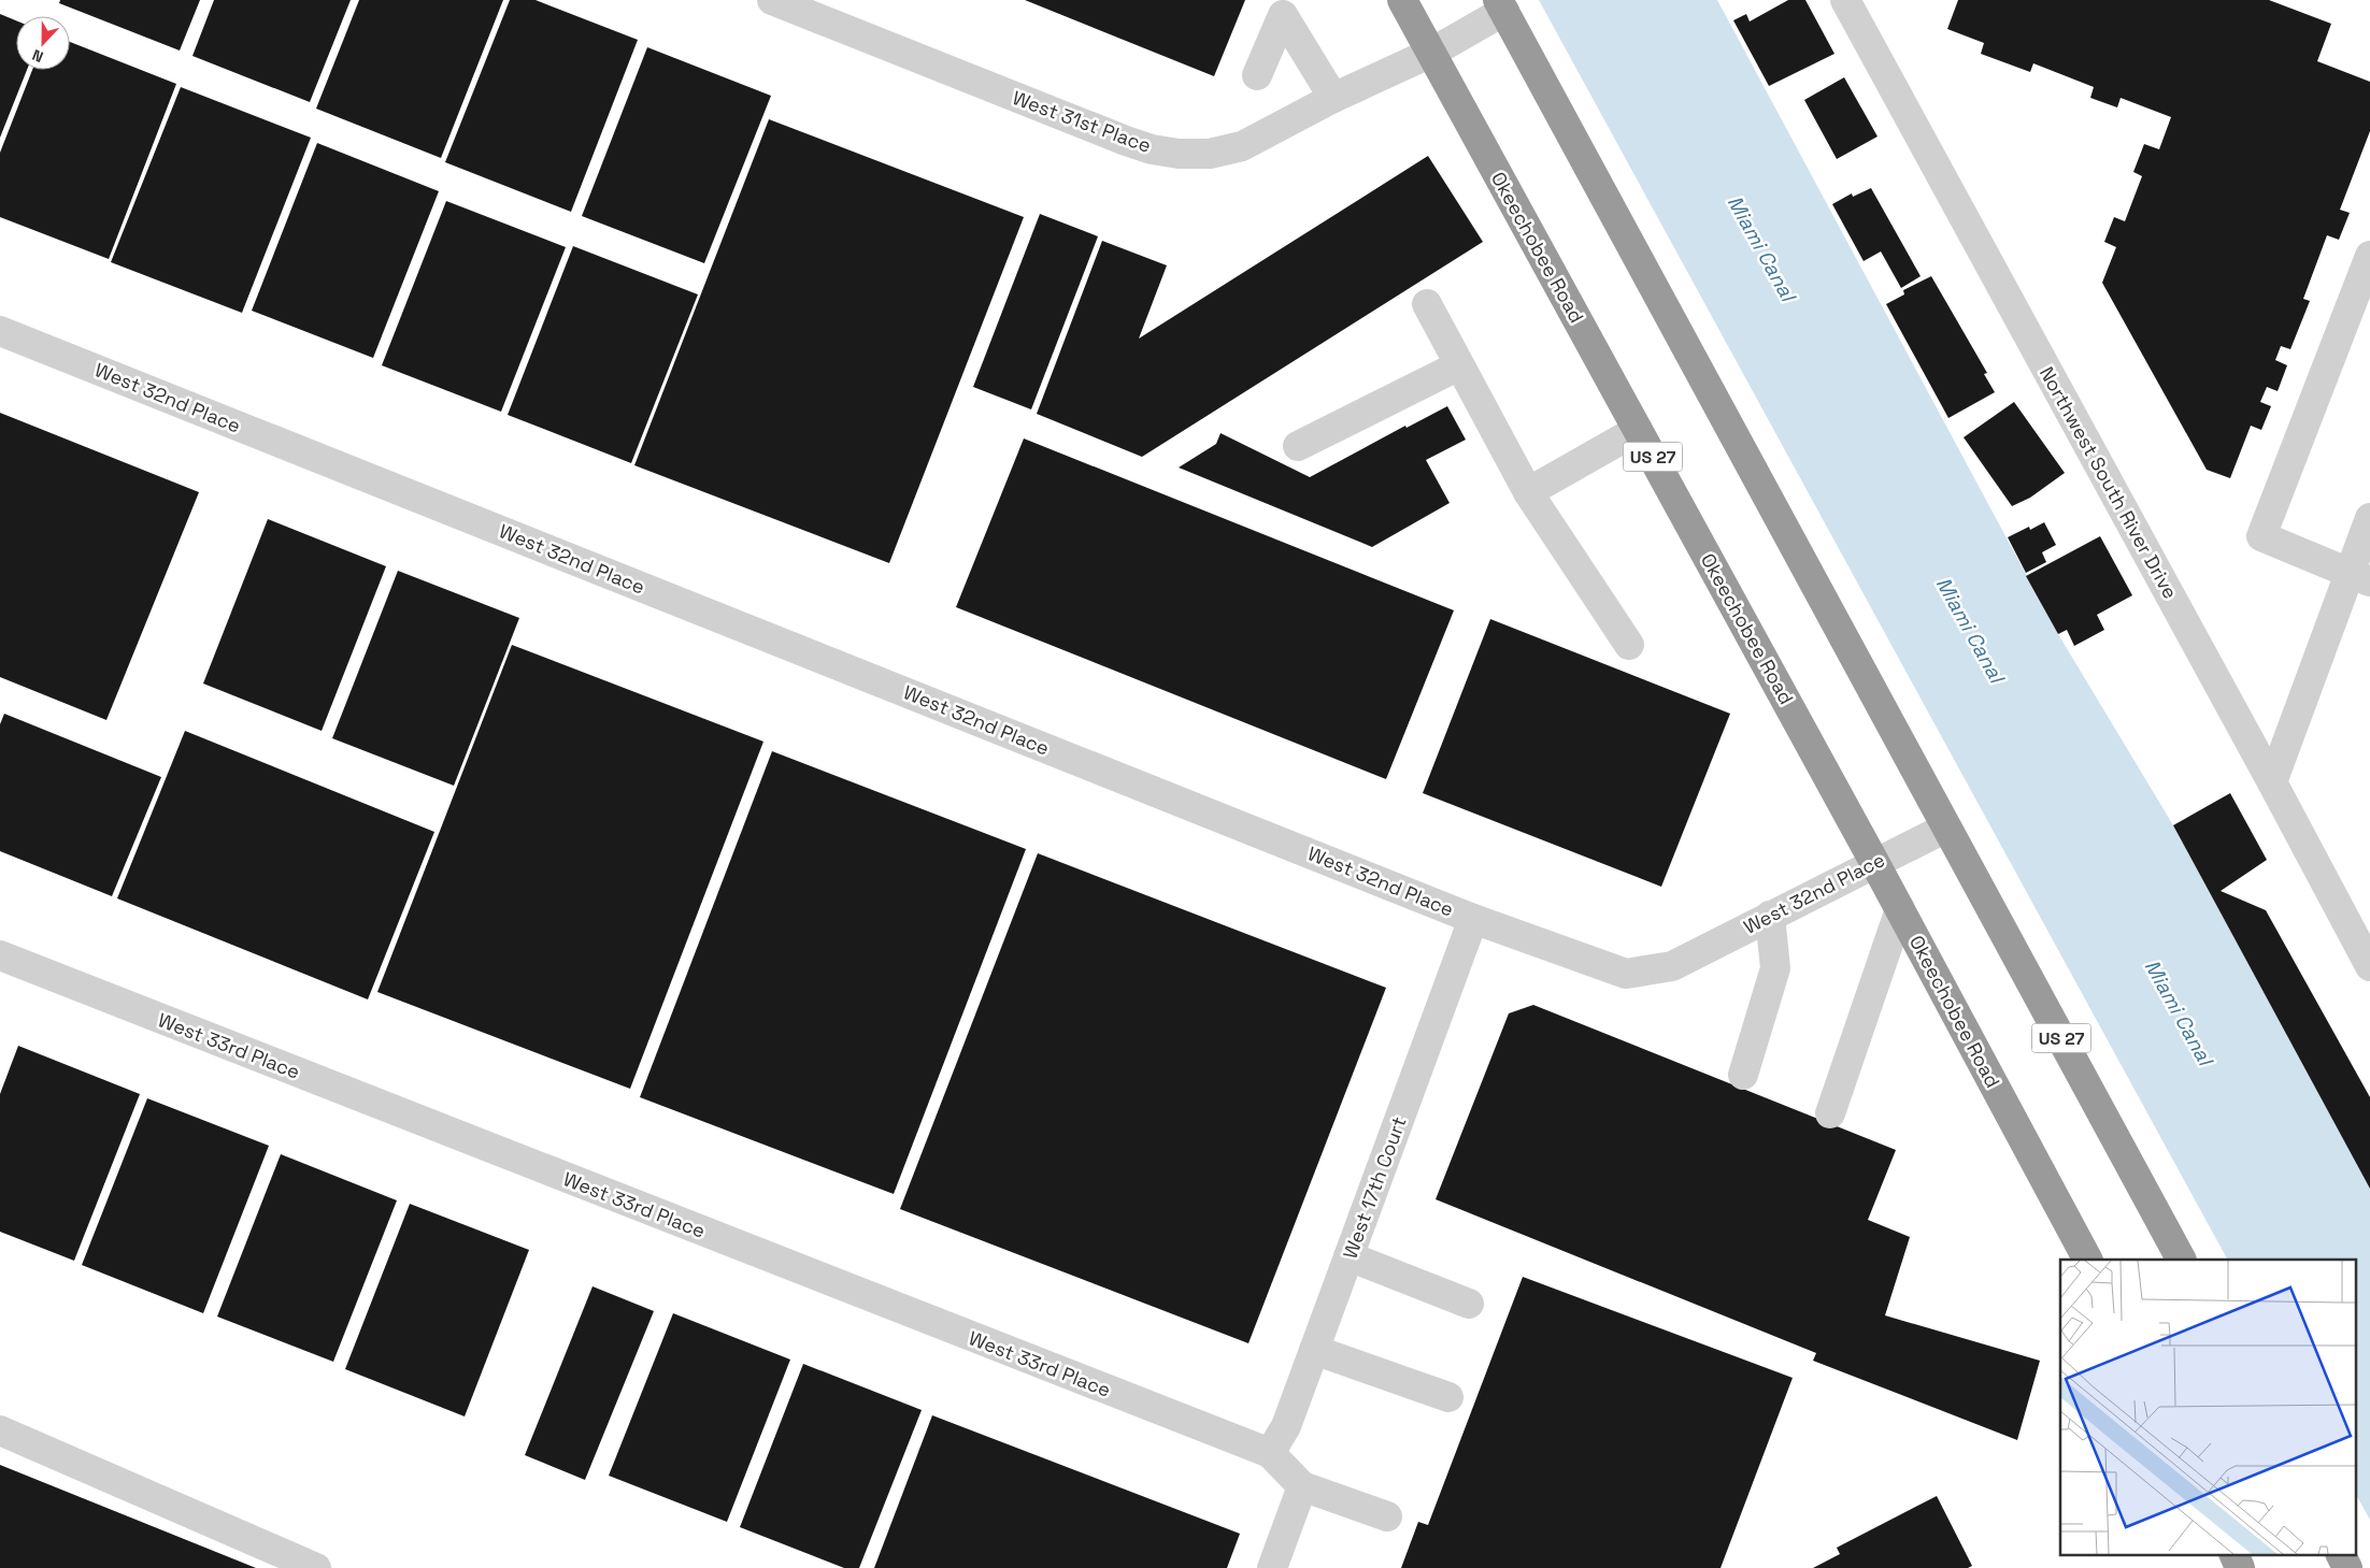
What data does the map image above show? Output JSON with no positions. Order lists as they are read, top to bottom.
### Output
{
  "streets": {
    "highway": ["Okeechobee Road", "US 27"],
    "street": [
      "West 31st Place",
      "West 32nd Place",
      "Northwest South River Drive",
      "West 33rd Place",
      "West 17th Court"
    ]
  },
  "crossings": [
    ["West 31st Place", "Okeechobee Road"],
    ["West 31st Place", "US 27"],
    ["Okeechobee Road", "West 32nd Place"],
    ["West 32nd Place", "US 27"],
    ["West 32nd Place", "West 17th Court"],
    ["West 33rd Place", "West 17th Court"]
  ],
  "water": ["Miami Canal"],
  "north": "bottom"
}
